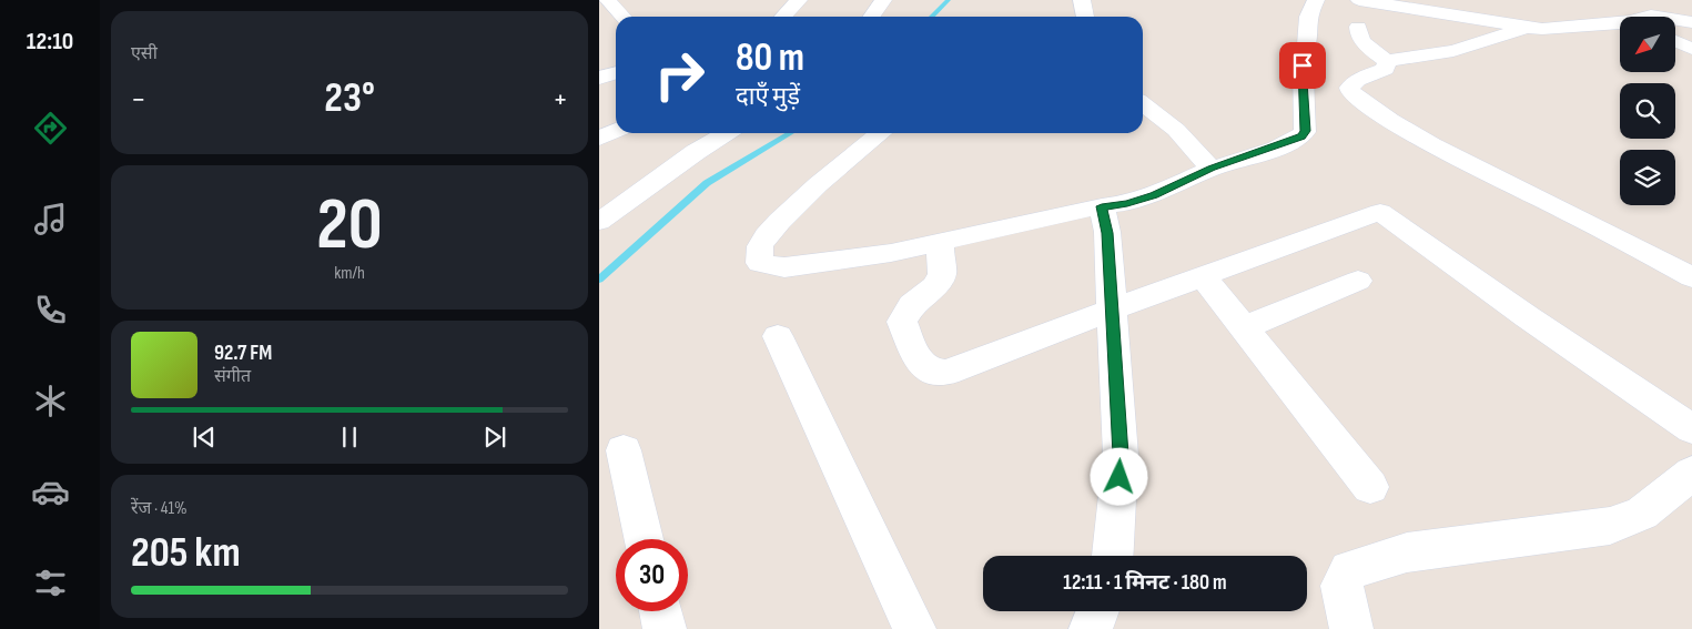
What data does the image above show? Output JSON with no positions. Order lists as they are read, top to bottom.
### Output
{
  "north": "bottom left",
  "page": {
    "tabs": "12:10",
    "tile": [
      "एसी",
      ["20", "km/h"],
      ["रेंज · 41%", "205 km"]
    ],
    "turn": ["80 m", "दाएँ मुड़ें"],
    "heat": ["−", "23°", "+"],
    "song": ["92.7 FM", "संगीत"],
    "limit": "30",
    "trip": "12:11 · 1 मिनट · 180 m"
  }
}
